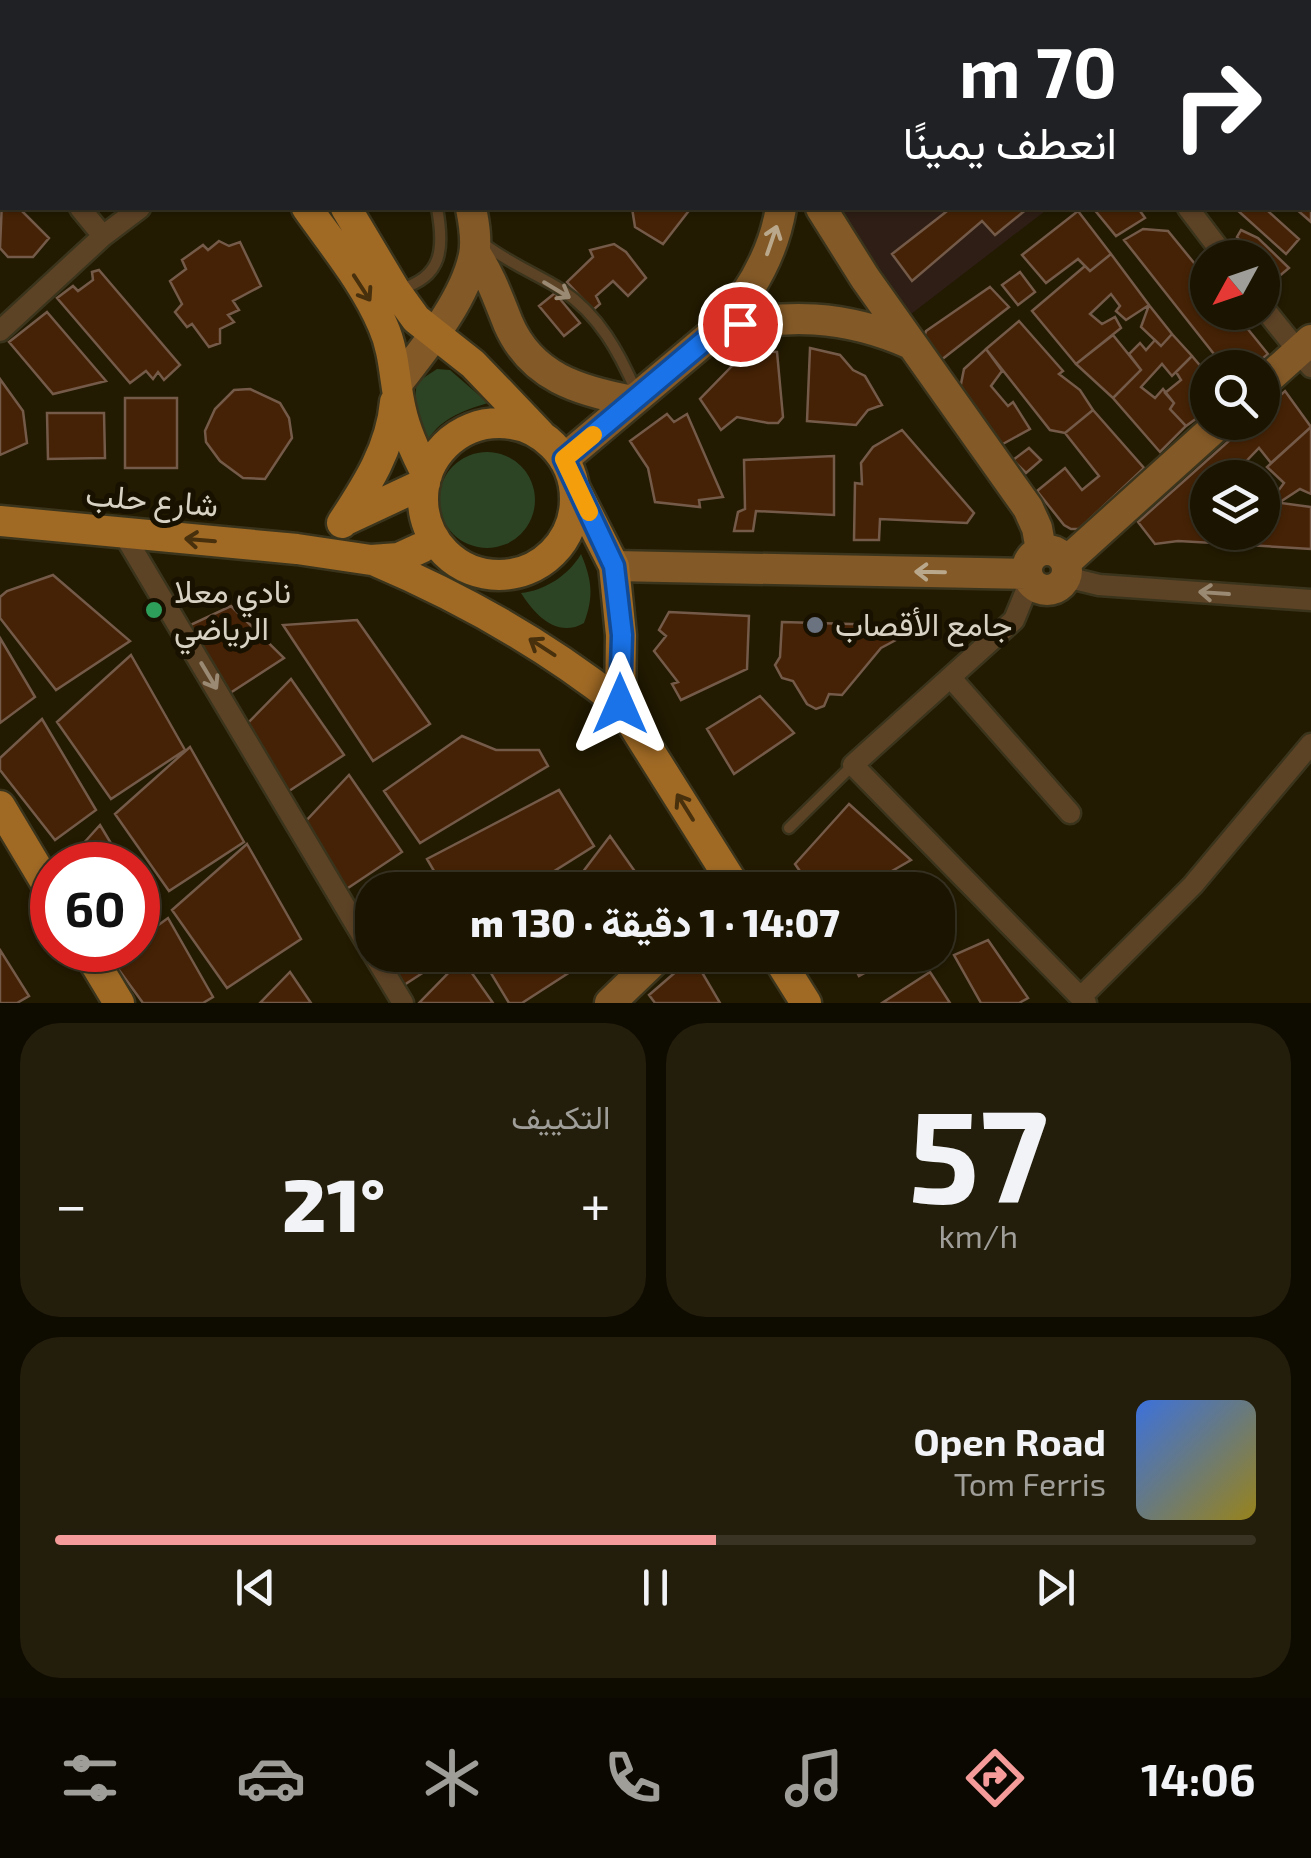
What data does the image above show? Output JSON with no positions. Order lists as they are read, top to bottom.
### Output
{
  "streets": {
    "main road": ["شارع حلب"]
  },
  "one_way": ["شارع حلب"],
  "places": ["نادي معلا الرياضي", "جامع الأقصاب"],
  "north": "bottom left",
  "page": {
    "turn": ["70 m", "انعطف يمينًا"],
    "limit": "60",
    "trip": "14:07 · 1 دقيقة · 130 m",
    "tile": [
      ["57", "km/h"],
      "التكييف"
    ],
    "heat": ["−", "21°", "+"],
    "song": ["Open Road", "Tom Ferris"],
    "tabs": "14:06"
  }
}
